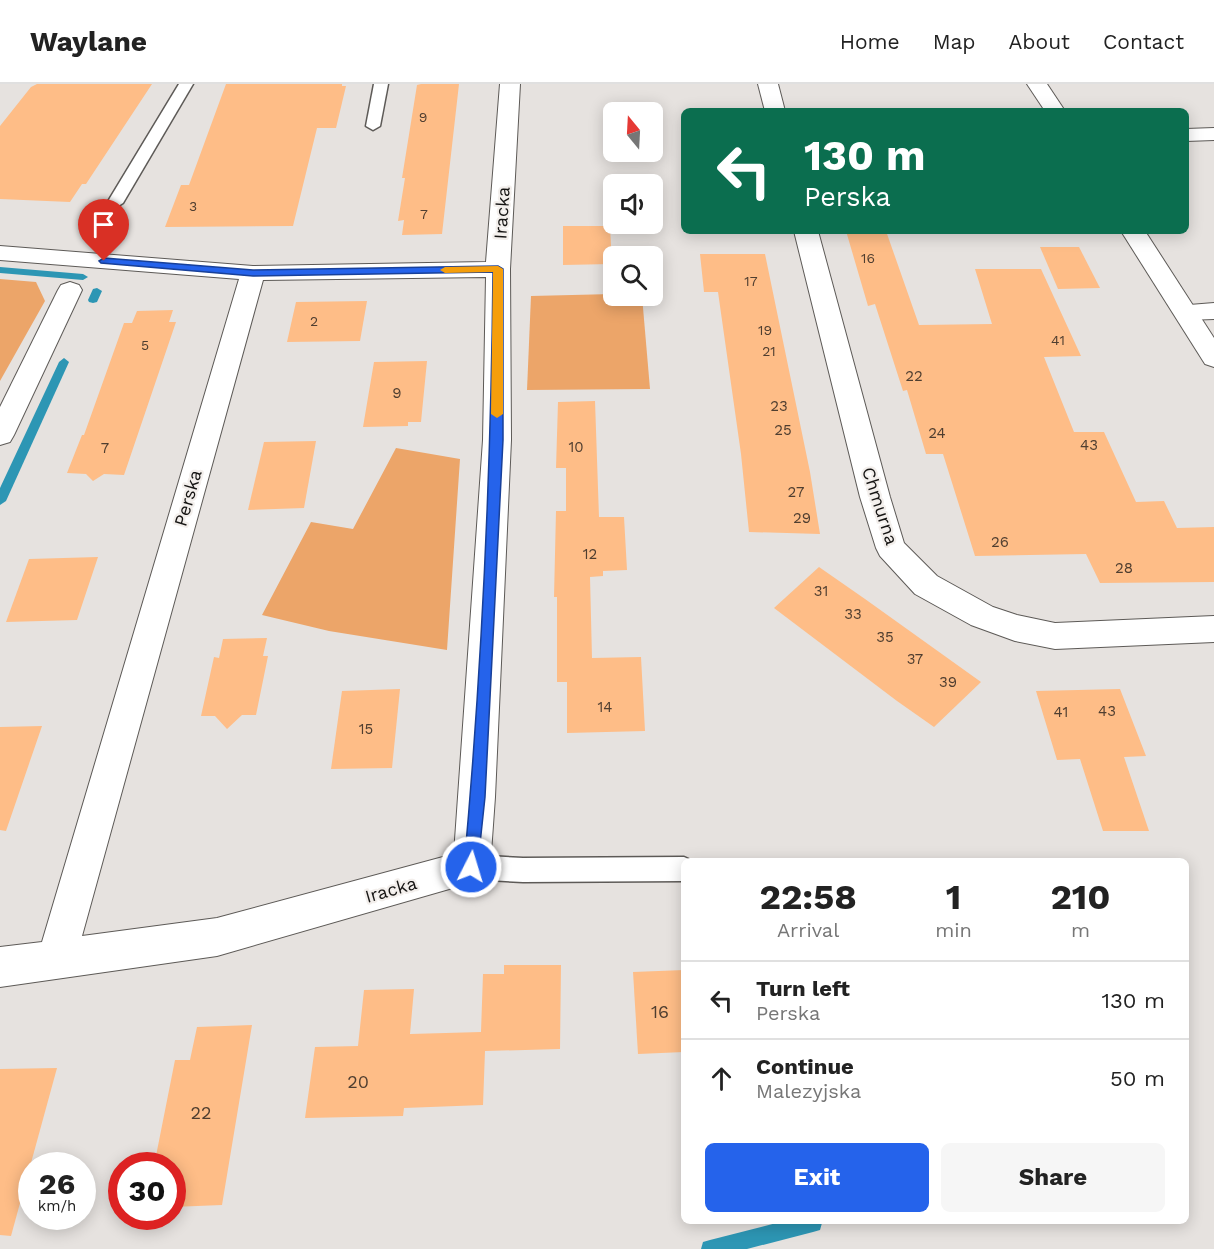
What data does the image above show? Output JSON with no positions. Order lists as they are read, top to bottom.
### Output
{
  "streets": {
    "street": ["Iracka", "Perska", "Chmurna"]
  },
  "crossings": [
    ["Iracka", "Perska"]
  ],
  "house_numbers": [
    "9",
    "3",
    "7",
    "16",
    "17",
    "2",
    "19",
    "41",
    "5",
    "21",
    "22",
    "9",
    "23",
    "25",
    "24",
    "43",
    "10",
    "7",
    "27",
    "29",
    "26",
    "12",
    "28",
    "31",
    "33",
    "35",
    "37",
    "39",
    "14",
    "43",
    "41",
    "15",
    "16",
    "20",
    "22"
  ],
  "north": "top",
  "page": {
    "header": "Waylane",
    "nav": [
      "Home",
      "Map",
      "About",
      "Contact"
    ],
    "turn": ["130 m", "Perska"],
    "eta": [
      "22:58",
      "Arrival",
      "1",
      "min",
      "210",
      "m"
    ],
    "list": [
      {
        "name": "Turn left",
        "note": "Perska",
        "value": "130 m"
      },
      {
        "name": "Continue",
        "note": "Malezyjska",
        "value": "50 m"
      }
    ],
    "buttons": ["Exit", "Share"],
    "speed": "26 km/h",
    "limit": "30"
  }
}
